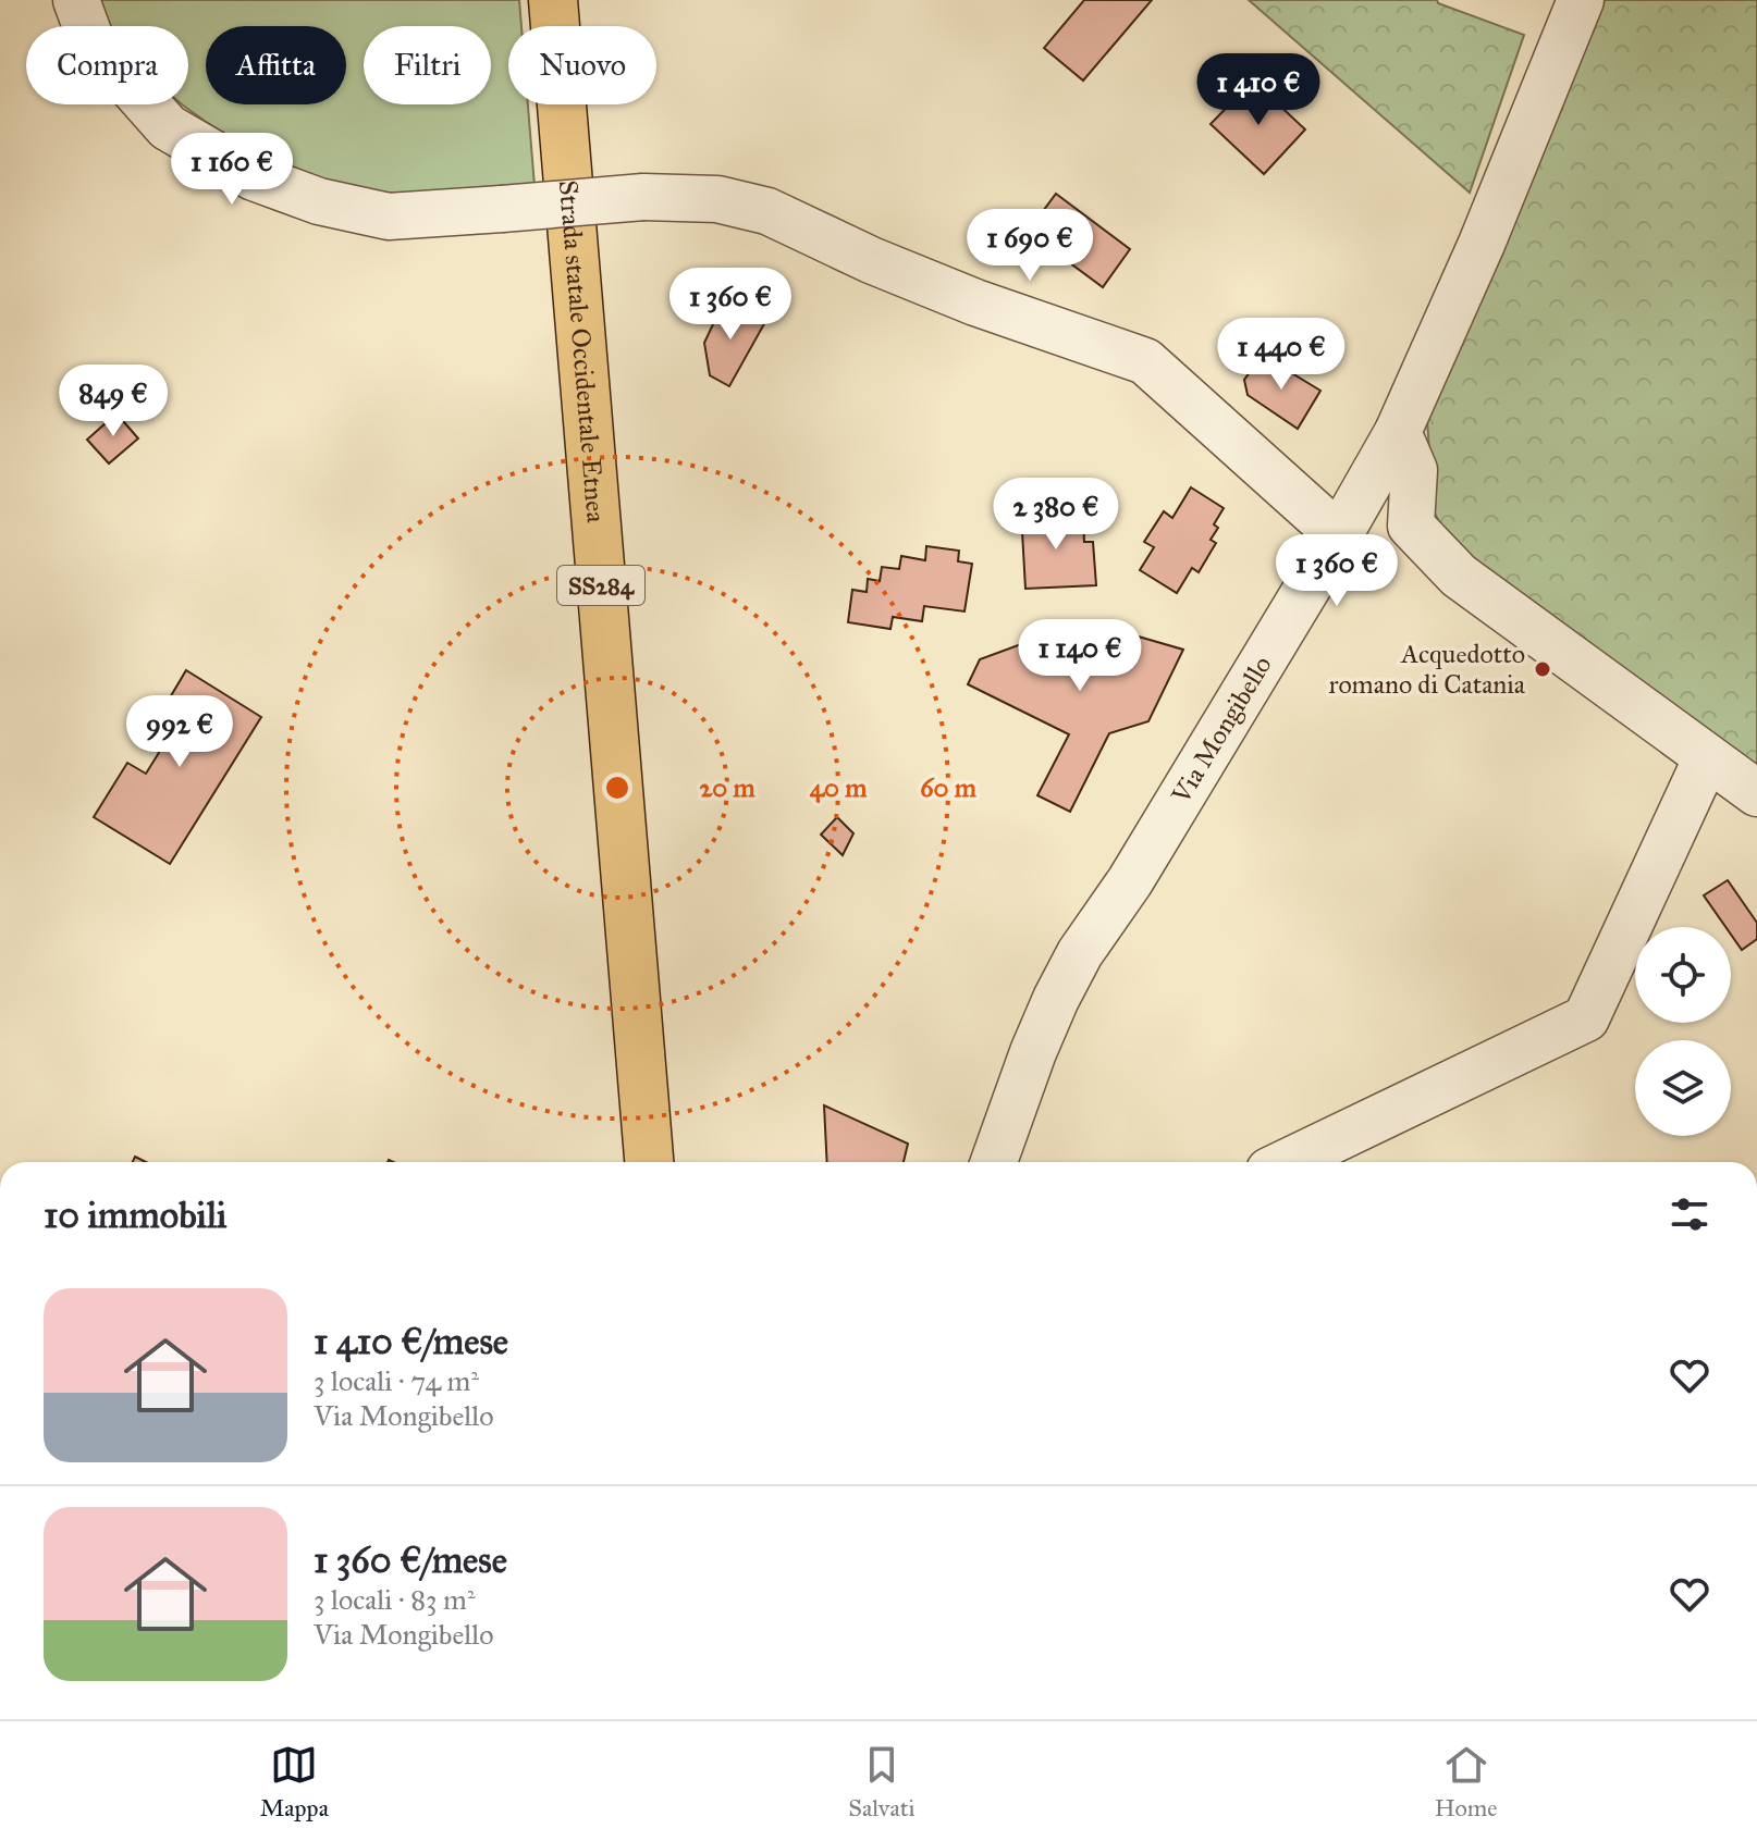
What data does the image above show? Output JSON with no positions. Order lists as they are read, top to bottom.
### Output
{
  "streets": {
    "main road": ["Strada statale Occidentale Etnea", "SS284"],
    "street": ["Via Mongibello"]
  },
  "places": ["Acquedotto romano di Catania"],
  "page": {
    "chip": [
      "Compra",
      "Affitta",
      "Filtri",
      "Nuovo"
    ],
    "price": [
      "1 410 €",
      "1 160 €",
      "1 690 €",
      "1 360 €",
      "1 440 €",
      "849 €",
      "2 380 €",
      "1 360 €",
      "1 140 €",
      "992 €"
    ],
    "heading": "10 immobili",
    "list": [
      {
        "name": "1 410 €/mese",
        "note": "3 locali · 74 m² · Via Mongibello"
      },
      {
        "name": "1 360 €/mese",
        "note": "3 locali · 83 m² · Via Mongibello"
      }
    ],
    "tabs": ["Mappa", "Salvati", "Home"]
  },
  "rings": ["20 m", "40 m", "60 m"]
}
